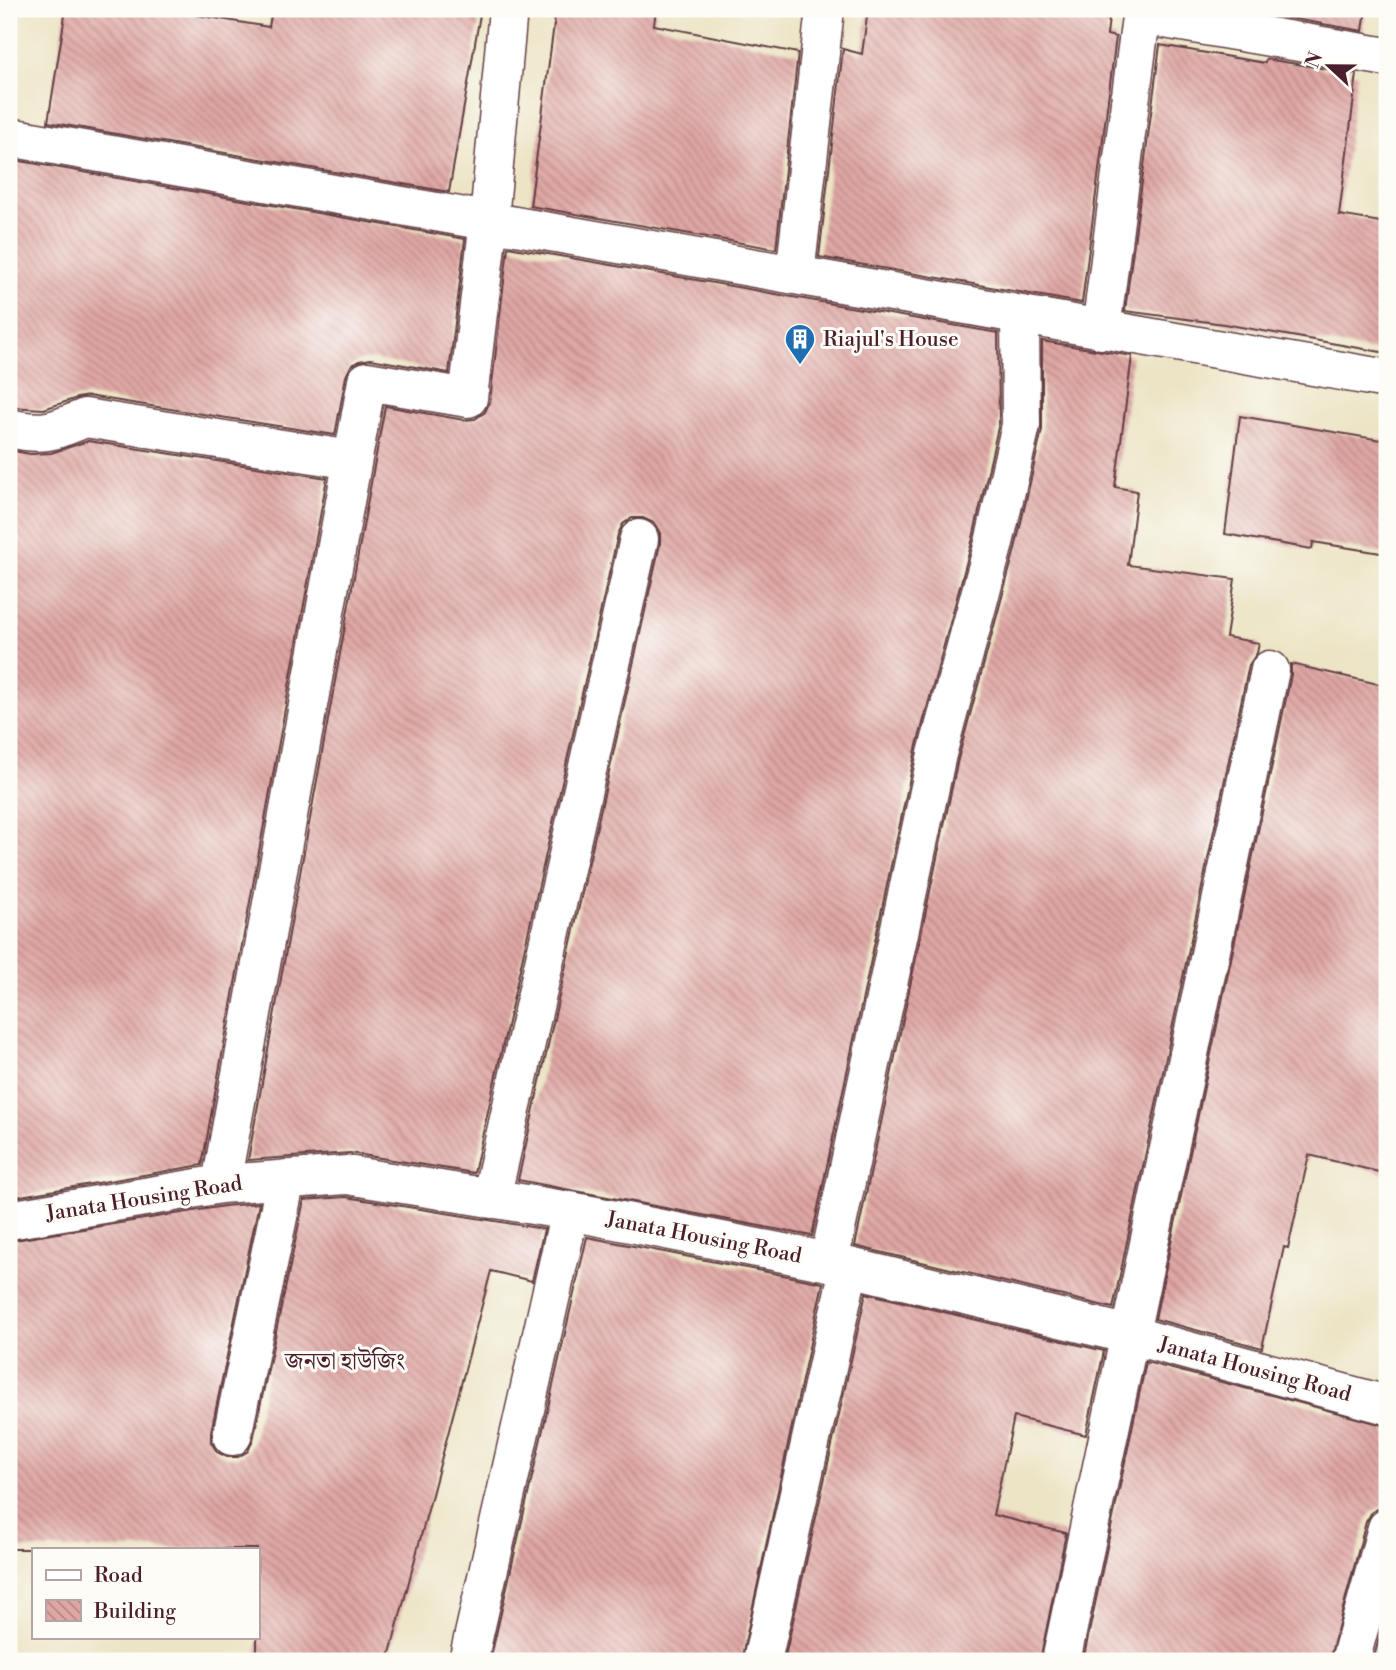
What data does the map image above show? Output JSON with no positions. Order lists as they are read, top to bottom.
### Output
{
  "streets": {
    "street": ["Janata Housing Road"]
  },
  "districts": ["জনতা হাউজিং"],
  "places": {
    "building": ["Riajul's House"]
  },
  "legend": ["Road", "Building"],
  "north": "left"
}
